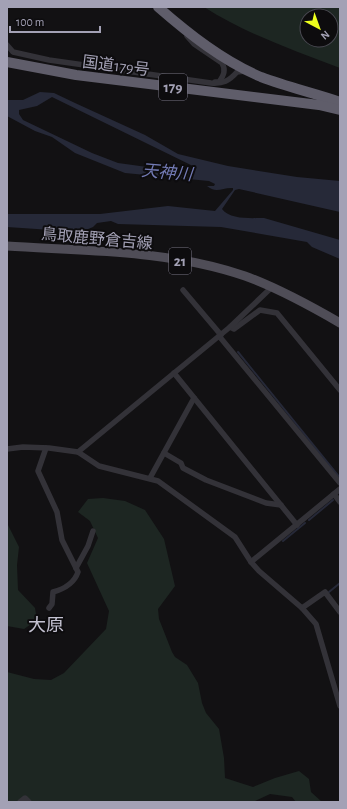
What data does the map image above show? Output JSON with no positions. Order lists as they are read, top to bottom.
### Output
{
  "streets": {
    "highway": ["国道179号", "179"],
    "main road": ["鳥取鹿野倉吉線", "21"]
  },
  "districts": ["大原"],
  "water": ["天神川"],
  "scale_bar": "100 m",
  "north": "bottom right"
}
